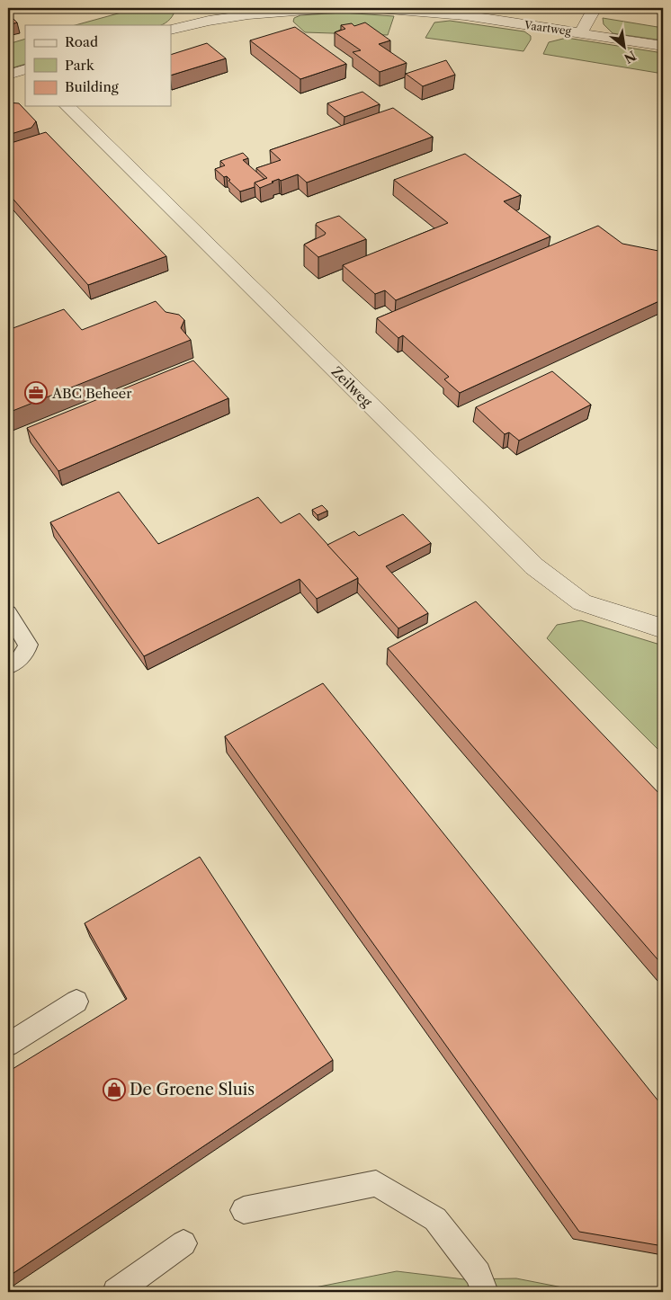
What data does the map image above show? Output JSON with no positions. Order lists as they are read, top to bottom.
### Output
{
  "streets": {
    "street": ["Vaartweg", "Zeilweg"]
  },
  "places": {
    "office": ["ABC Beheer"],
    "shop": ["De Groene Sluis"]
  },
  "legend": ["Road", "Park", "Building"],
  "north": "bottom right"
}
